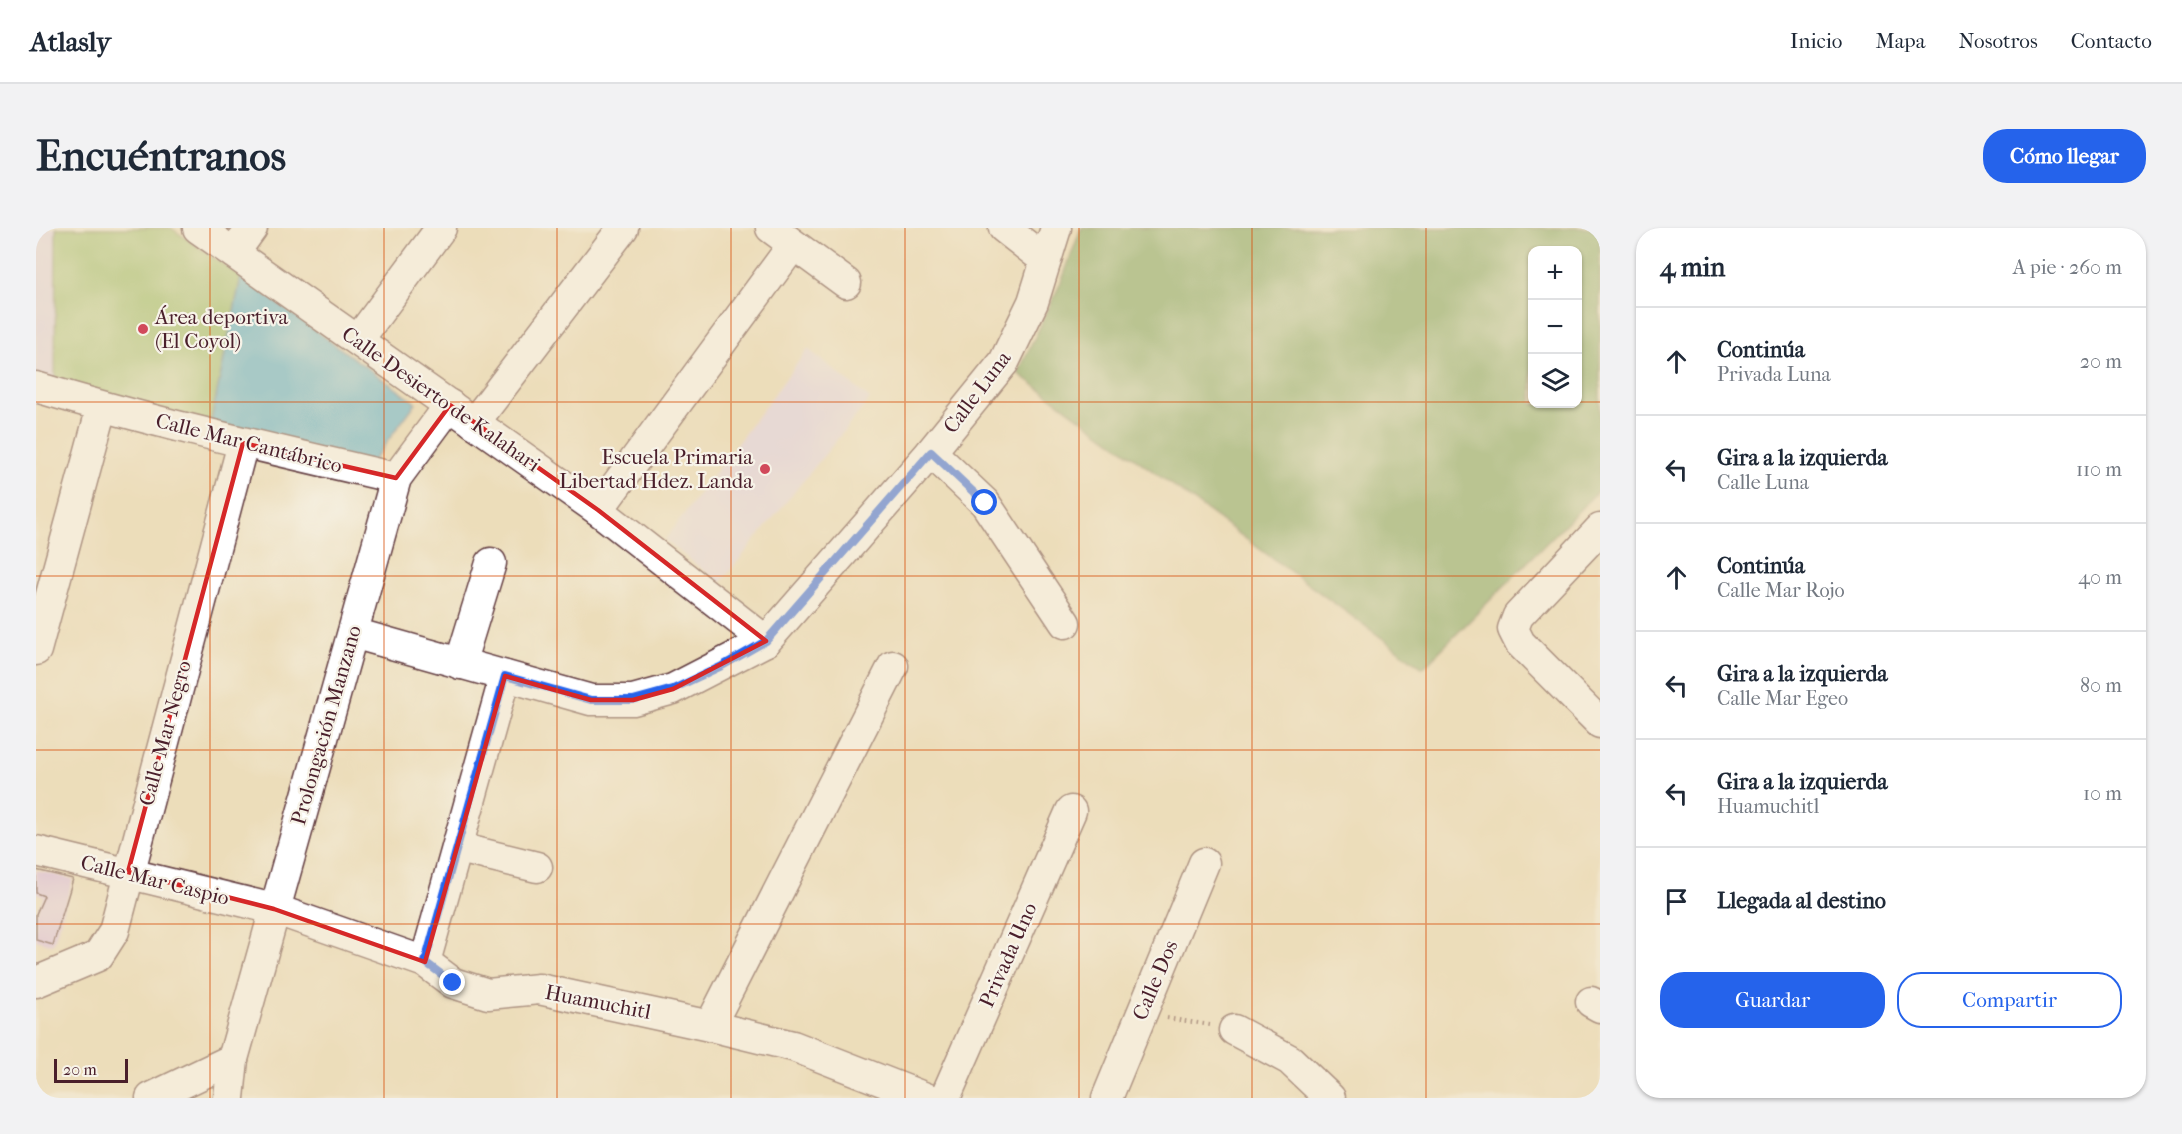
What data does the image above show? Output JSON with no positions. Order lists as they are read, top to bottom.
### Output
{
  "streets": {
    "street": [
      "Calle Luna",
      "Calle Desierto de Kalahari",
      "Calle Mar Cantábrico",
      "Prolongación Manzano",
      "Calle Mar Negro",
      "Calle Mar Caspio",
      "Privada Uno",
      "Calle Dos",
      "Huamuchitl"
    ]
  },
  "crossings": [
    ["Calle Luna", "Calle Desierto de Kalahari"],
    ["Calle Luna", "Prolongación Manzano"],
    ["Calle Desierto de Kalahari", "Prolongación Manzano"],
    ["Calle Mar Cantábrico", "Prolongación Manzano"],
    ["Calle Mar Cantábrico", "Calle Mar Negro"],
    ["Prolongación Manzano", "Calle Mar Caspio"],
    ["Prolongación Manzano", "Huamuchitl"],
    ["Calle Mar Negro", "Calle Mar Caspio"],
    ["Calle Mar Caspio", "Huamuchitl"]
  ],
  "places": ["Área deportiva (El Coyol)", "Escuela Primaria Libertad Hdez. Landa"],
  "scale_bar": "20 m",
  "page": {
    "header": "Atlasly",
    "nav": [
      "Inicio",
      "Mapa",
      "Nosotros",
      "Contacto"
    ],
    "buttons": [
      "Cómo llegar",
      ["Guardar", "Compartir"]
    ],
    "title": "Encuéntranos",
    "heading": ["4 min", "A pie · 260 m"],
    "map_buttons": ["+", "−"],
    "list": [
      ["Continúa", "Privada Luna", "20 m"],
      ["Gira a la izquierda", "Calle Luna", "110 m"],
      ["Continúa", "Calle Mar Rojo", "40 m"],
      ["Gira a la izquierda", "Calle Mar Egeo", "80 m"],
      ["Gira a la izquierda", "Huamuchitl", "10 m"],
      "Llegada al destino"
    ],
    "scale": "20 m"
  }
}
